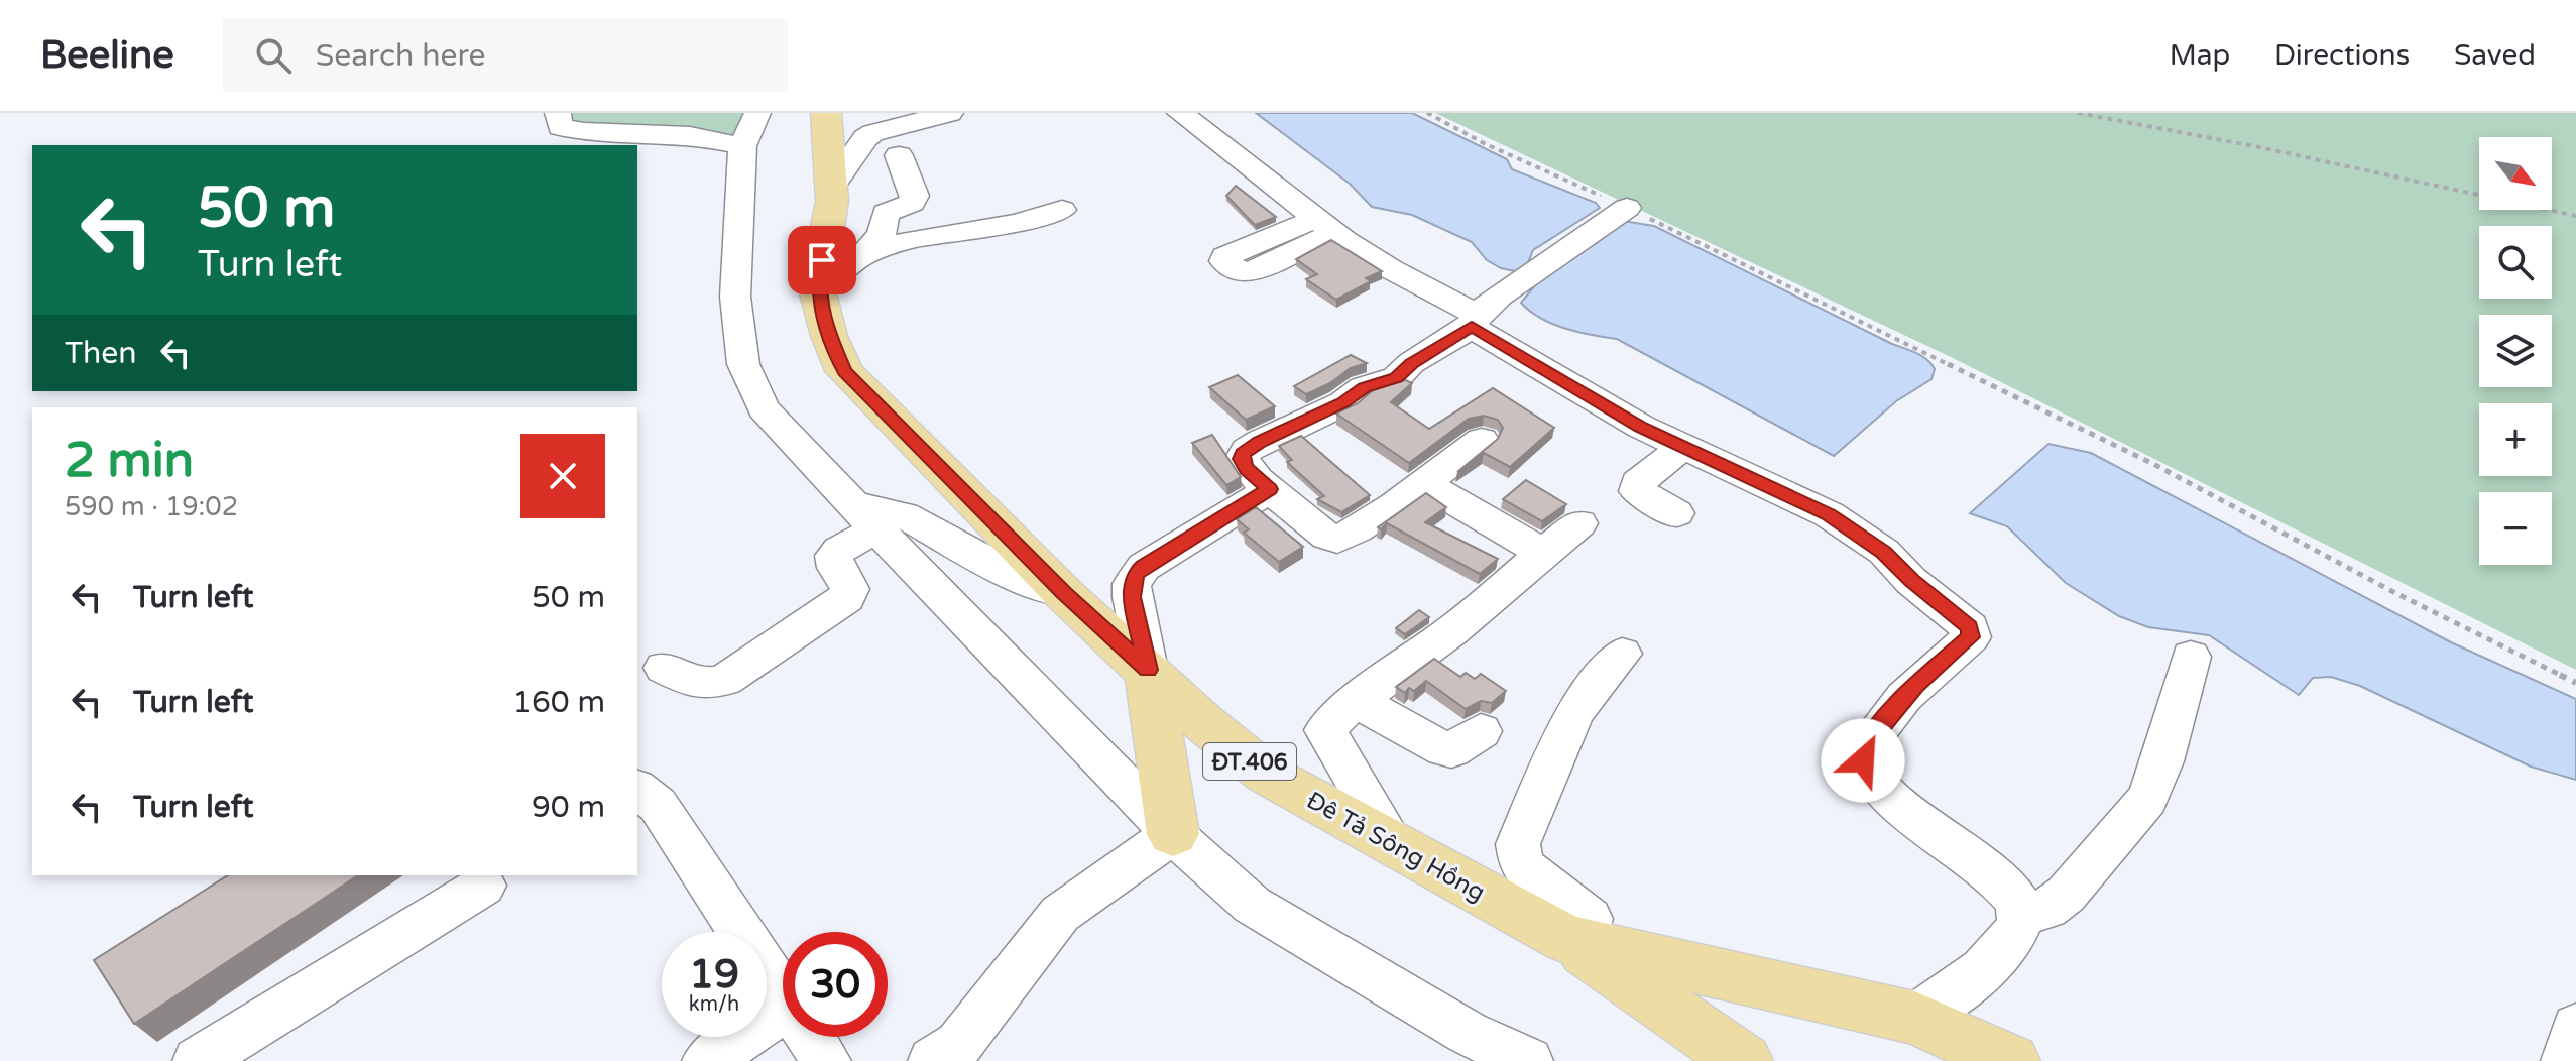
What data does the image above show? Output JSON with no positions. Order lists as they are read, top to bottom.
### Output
{
  "streets": {
    "main road": ["ĐT.406", "Đê Tả Sông Hồng"]
  },
  "north": "bottom right",
  "page": {
    "header": "Beeline",
    "search": "Search here",
    "nav": ["Map", "Directions", "Saved"],
    "map_buttons": ["+", "−"],
    "turn": ["50 m", "Turn left"],
    "then": "Then",
    "heading": ["2 min", "590 m · 19:02"],
    "list": [
      {
        "name": "Turn left",
        "value": "50 m"
      },
      {
        "name": "Turn left",
        "value": "160 m"
      },
      {
        "name": "Turn left",
        "value": "90 m"
      }
    ],
    "speed": "19 km/h",
    "limit": "30"
  }
}
